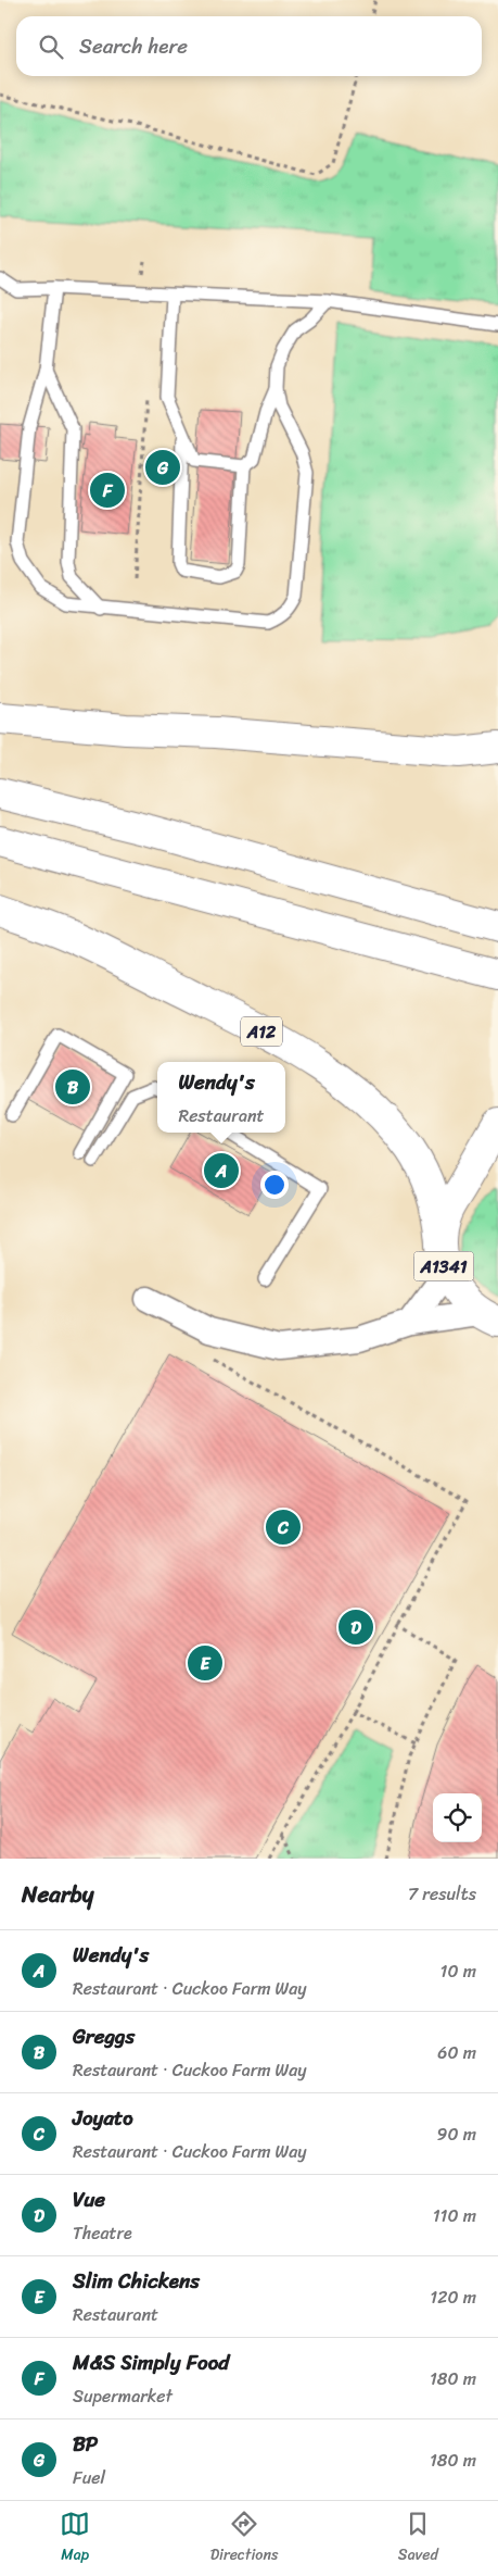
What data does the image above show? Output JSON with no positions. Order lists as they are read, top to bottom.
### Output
{
  "streets": {
    "main road": ["A12", "A1341"]
  },
  "crossings": [
    ["A12", "A1341"]
  ],
  "page": {
    "search": "Search here",
    "pins": [
      "G",
      "F",
      "B",
      "A",
      "C",
      "D",
      "E"
    ],
    "popup": ["Wendy's", "Restaurant"],
    "heading": ["Nearby", "7 results"],
    "list": [
      {
        "mark": "A",
        "name": "Wendy's",
        "note": "Restaurant · Cuckoo Farm Way",
        "value": "10 m"
      },
      {
        "mark": "B",
        "name": "Greggs",
        "note": "Restaurant · Cuckoo Farm Way",
        "value": "60 m"
      },
      {
        "mark": "C",
        "name": "Joyato",
        "note": "Restaurant · Cuckoo Farm Way",
        "value": "90 m"
      },
      {
        "mark": "D",
        "name": "Vue",
        "note": "Theatre",
        "value": "110 m"
      },
      {
        "mark": "E",
        "name": "Slim Chickens",
        "note": "Restaurant",
        "value": "120 m"
      },
      {
        "mark": "F",
        "name": "M&S Simply Food",
        "note": "Supermarket",
        "value": "180 m"
      },
      {
        "mark": "G",
        "name": "BP",
        "note": "Fuel",
        "value": "180 m"
      }
    ],
    "nav": ["Map", "Directions", "Saved"]
  }
}
